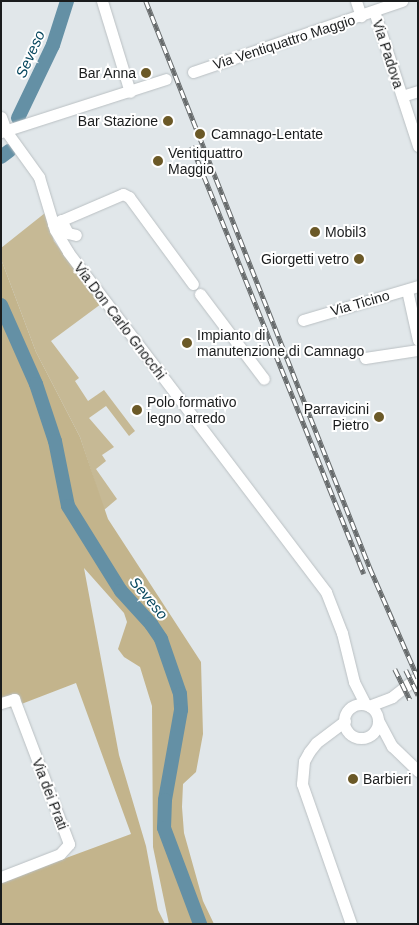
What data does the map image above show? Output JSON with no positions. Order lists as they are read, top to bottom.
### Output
{
  "streets": {
    "street": [
      "Via Ventiquattro Maggio",
      "Via Padova",
      "Via Ticino",
      "Via Don Carlo Gnocchi",
      "Via dei Prati"
    ]
  },
  "crossings": [
    ["Via Ventiquattro Maggio", "Via Padova"]
  ],
  "water": ["Seveso"],
  "places": [
    "Bar Anna",
    "Bar Stazione",
    "Camnago-Lentate",
    "Ventiquattro Maggio",
    "Mobil3",
    "Giorgetti vetro",
    "Impianto di manutenzione di Camnago",
    "Polo formativo legno arredo",
    "Parravicini Pietro",
    "Barbieri"
  ]
}
